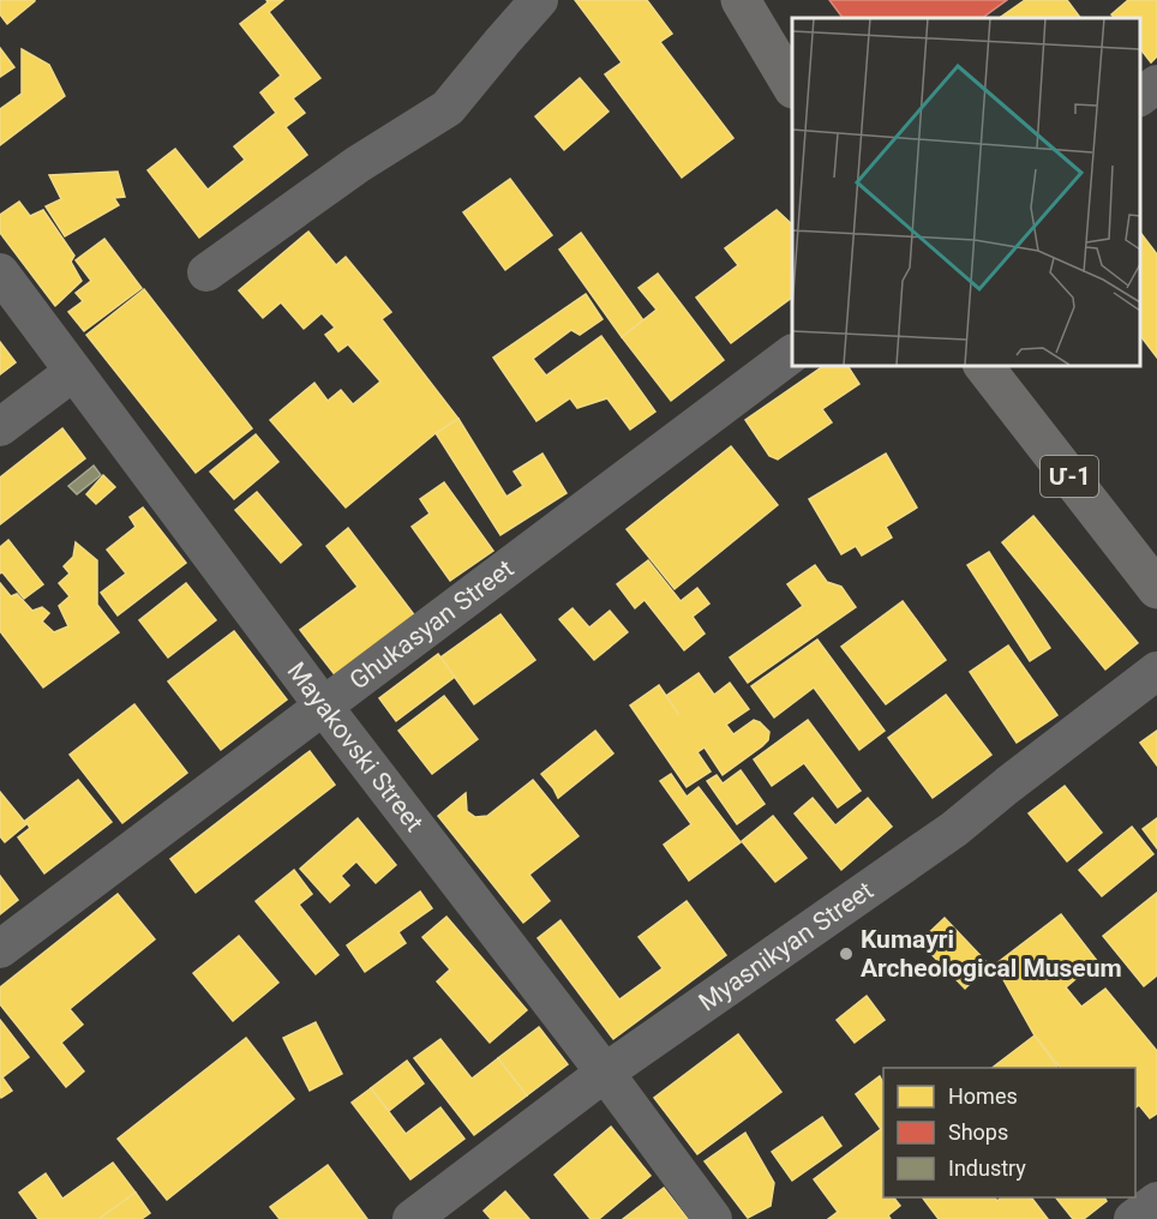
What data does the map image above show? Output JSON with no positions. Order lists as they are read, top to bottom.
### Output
{
  "streets": {
    "highway": ["Մ-1"],
    "street": ["Ghukasyan Street", "Mayakovski Street", "Myasnikyan Street"]
  },
  "crossings": [
    ["Ghukasyan Street", "Mayakovski Street"],
    ["Mayakovski Street", "Myasnikyan Street"]
  ],
  "places": ["Kumayri Archeological Museum"],
  "legend": ["Homes", "Shops", "Industry"]
}
